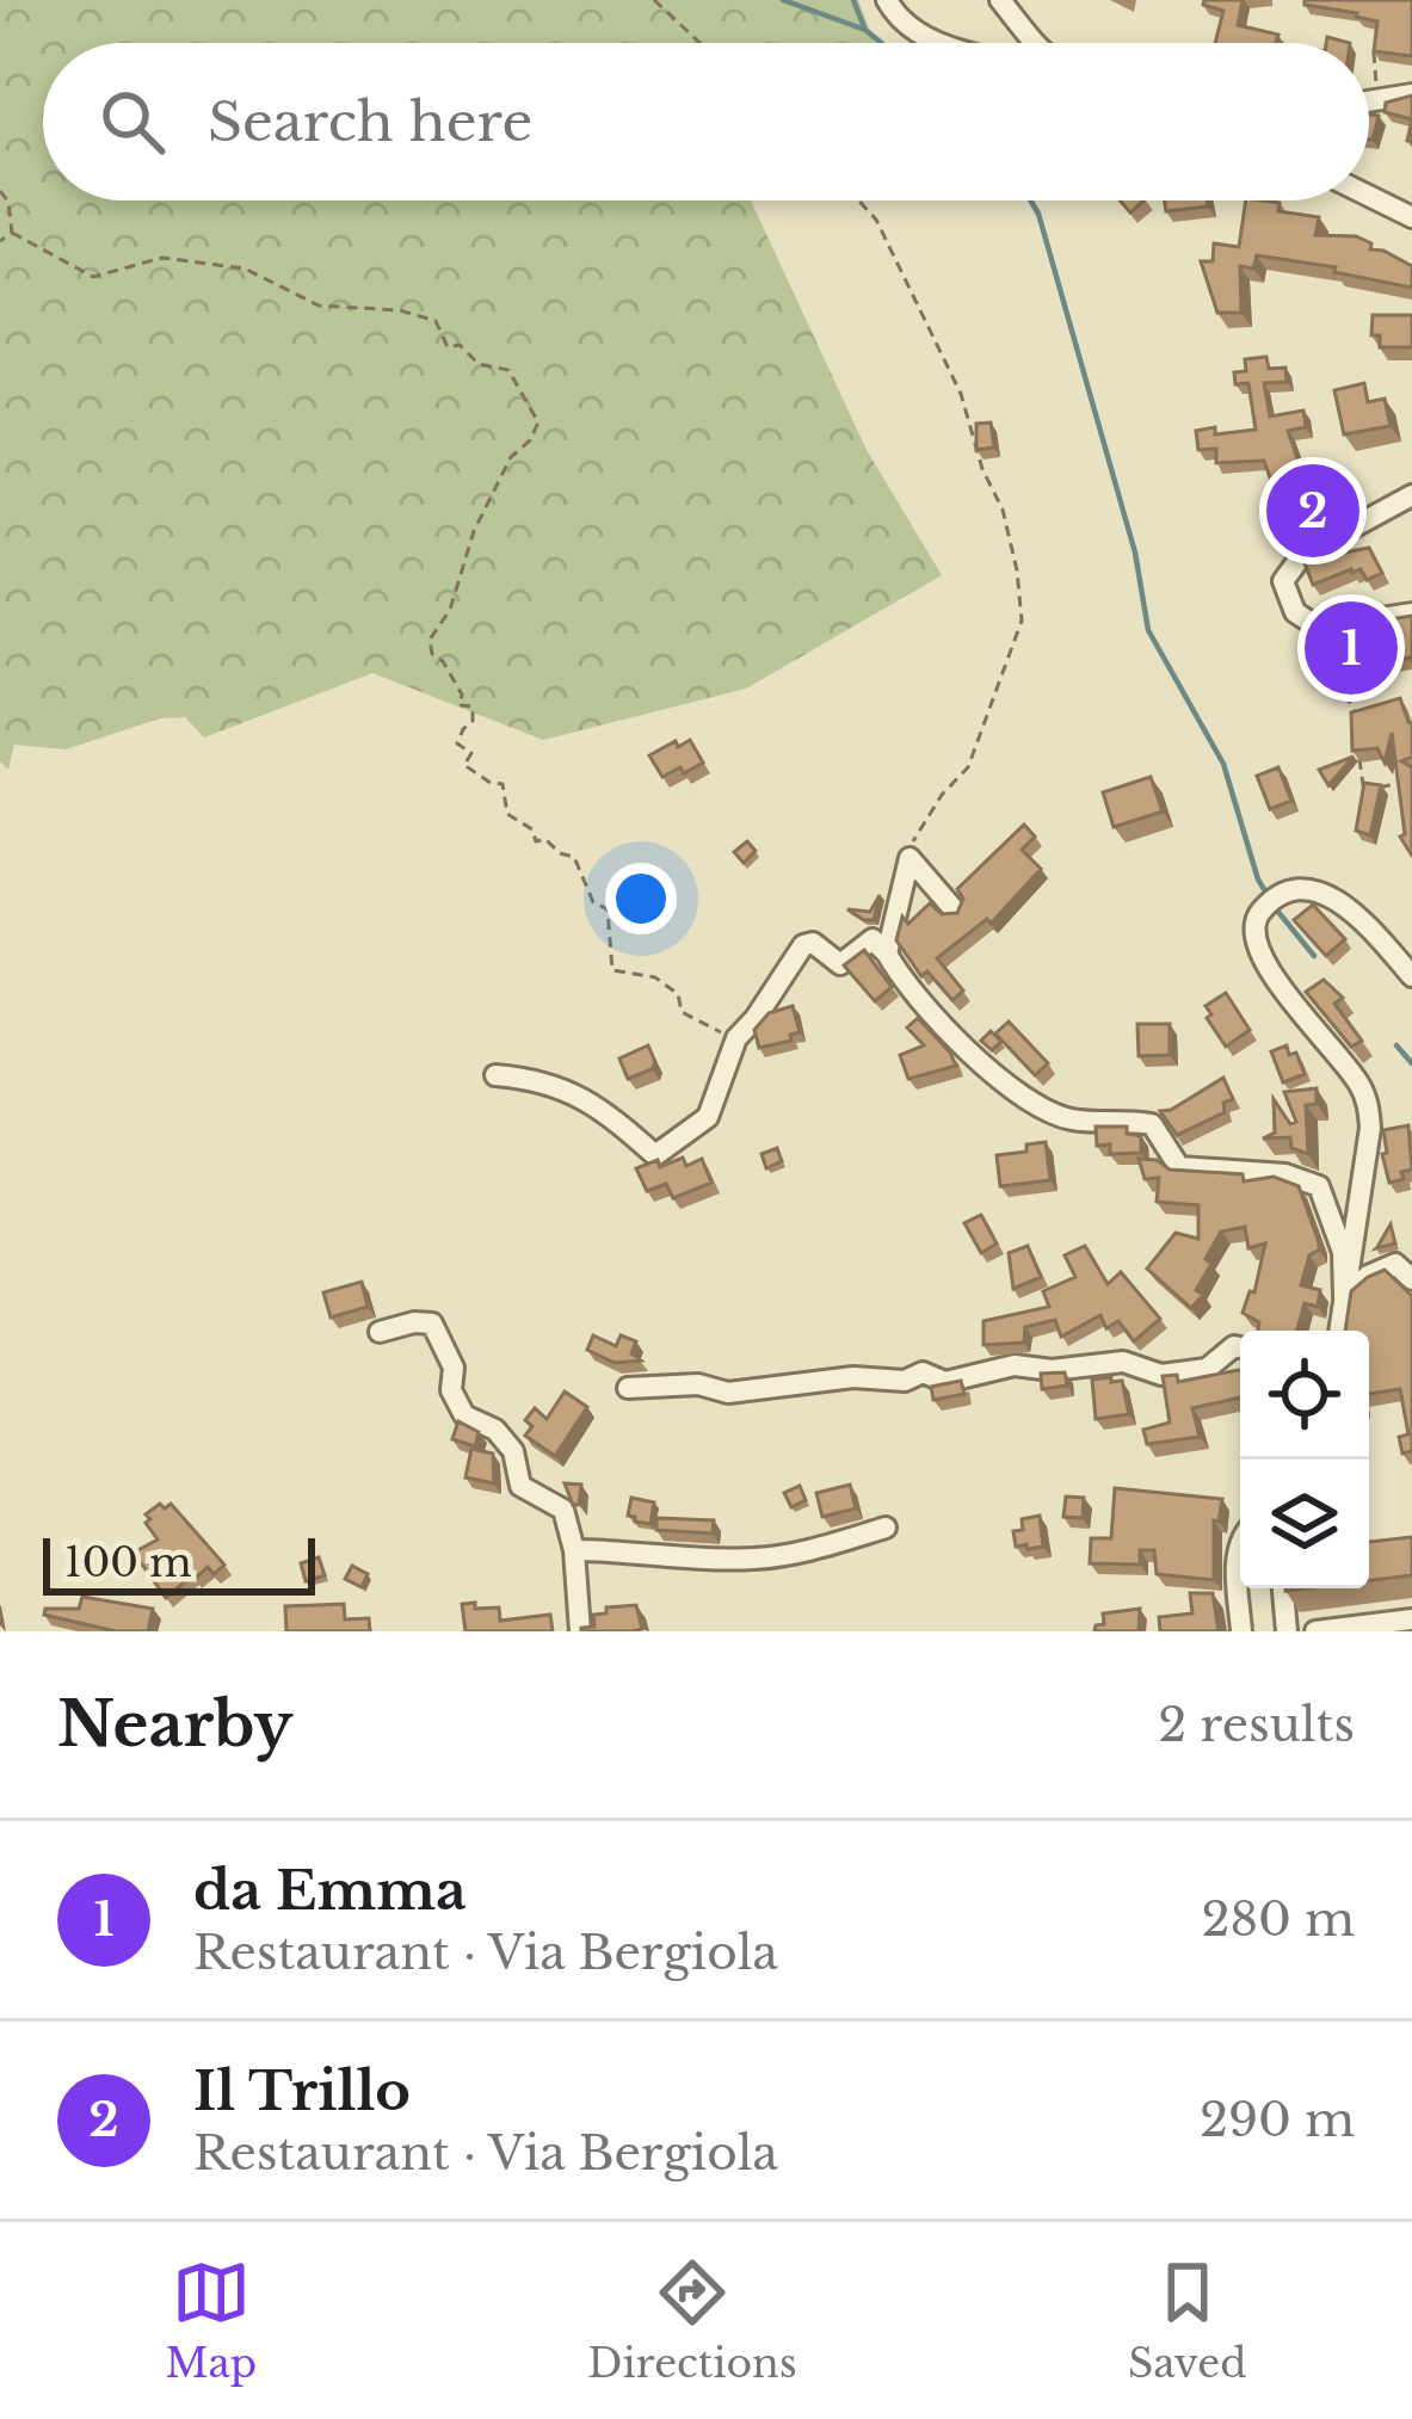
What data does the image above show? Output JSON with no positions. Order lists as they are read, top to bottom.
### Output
{
  "scale_bar": "100 m",
  "page": {
    "search": "Search here",
    "pins": ["2", "1"],
    "scale": "100 m",
    "heading": ["Nearby", "2 results"],
    "list": [
      {
        "mark": "1",
        "name": "da Emma",
        "note": "Restaurant · Via Bergiola",
        "value": "280 m"
      },
      {
        "mark": "2",
        "name": "Il Trillo",
        "note": "Restaurant · Via Bergiola",
        "value": "290 m"
      }
    ],
    "nav": ["Map", "Directions", "Saved"]
  }
}
